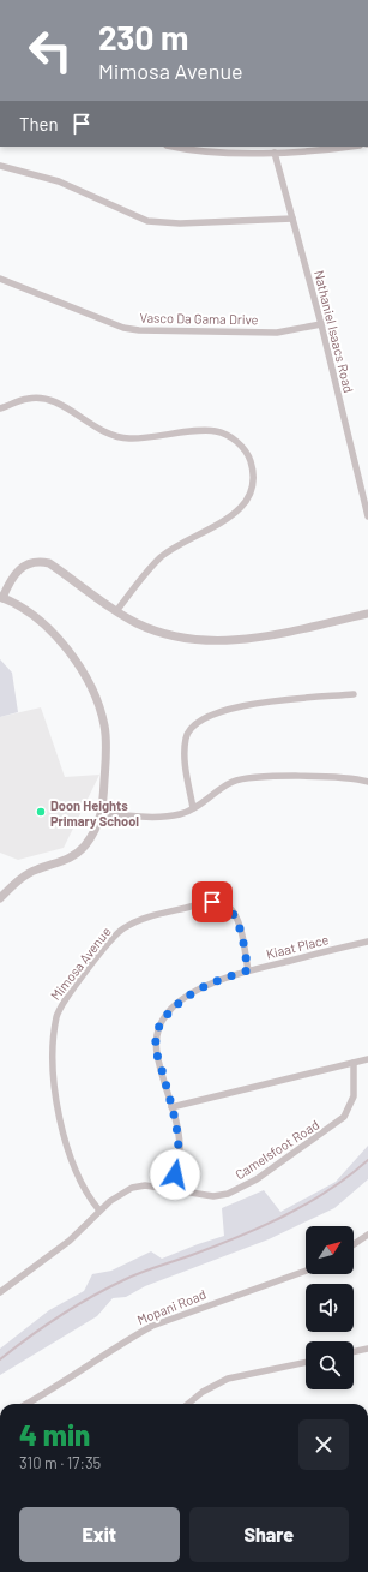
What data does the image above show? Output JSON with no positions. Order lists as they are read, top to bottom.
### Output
{
  "streets": {
    "street": [
      "Vasco Da Gama Drive",
      "Nathaniel Isaacs Road",
      "Kiaat Place",
      "Mimosa Avenue",
      "Camelsfoot Road",
      "Mopani Road"
    ]
  },
  "crossings": [
    ["Vasco Da Gama Drive", "Nathaniel Isaacs Road"],
    ["Kiaat Place", "Mimosa Avenue"],
    ["Kiaat Place", "Camelsfoot Road"],
    ["Mimosa Avenue", "Camelsfoot Road"]
  ],
  "places": ["Doon Heights Primary School"],
  "north": "top right",
  "page": {
    "turn": ["230 m", "Mimosa Avenue"],
    "then": "Then",
    "heading": ["4 min", "310 m · 17:35"],
    "buttons": ["Exit", "Share"]
  }
}
